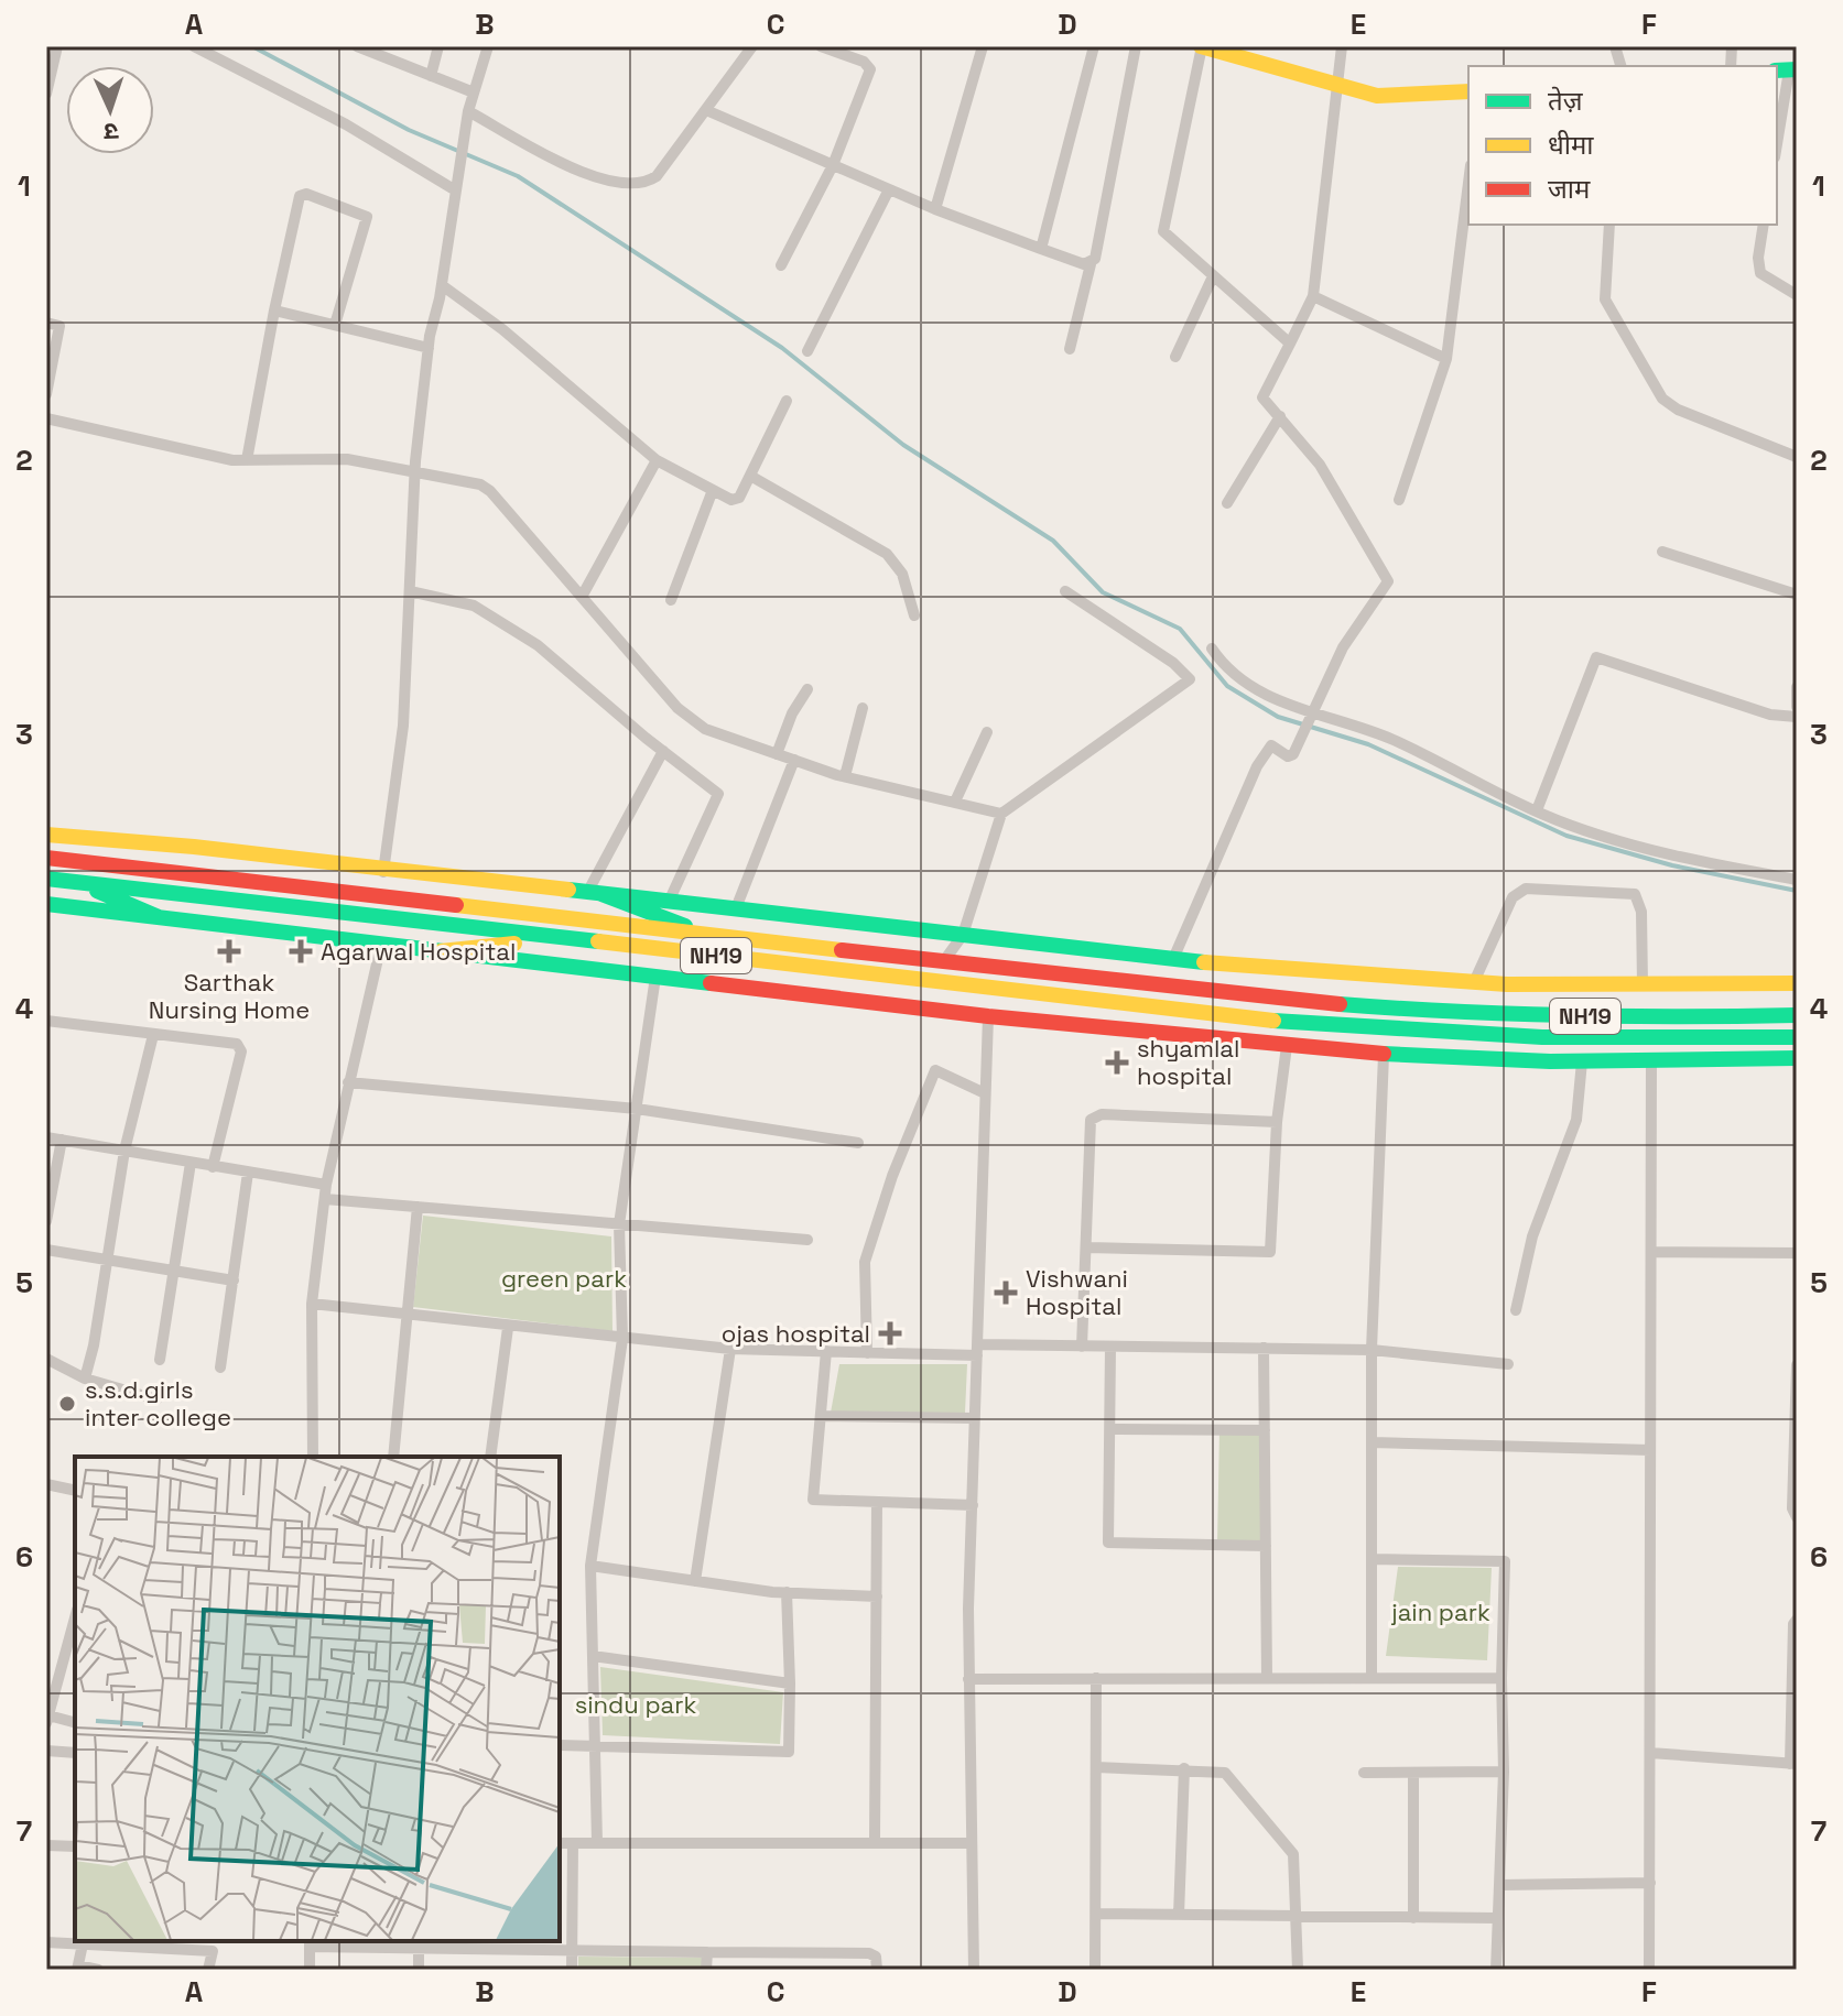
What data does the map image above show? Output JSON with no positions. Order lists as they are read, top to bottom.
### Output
{
  "streets": {
    "main road": ["NH19"]
  },
  "parks": ["green park", "jain park", "sindu park"],
  "places": {
    "health": [
      "Sarthak Nursing Home",
      "Agarwal Hospital",
      "shyamlal hospital",
      "Vishwani Hospital",
      "ojas hospital"
    ],
    "other": ["s.s.d.girls inter college"]
  },
  "legend": ["तेज़", "धीमा", "जाम"],
  "north": "bottom",
  "grid": {
    "columns": [
      "A",
      "B",
      "C",
      "D",
      "E",
      "F"
    ],
    "rows": [
      "1",
      "2",
      "3",
      "4",
      "5",
      "6",
      "7"
    ]
  }
}
